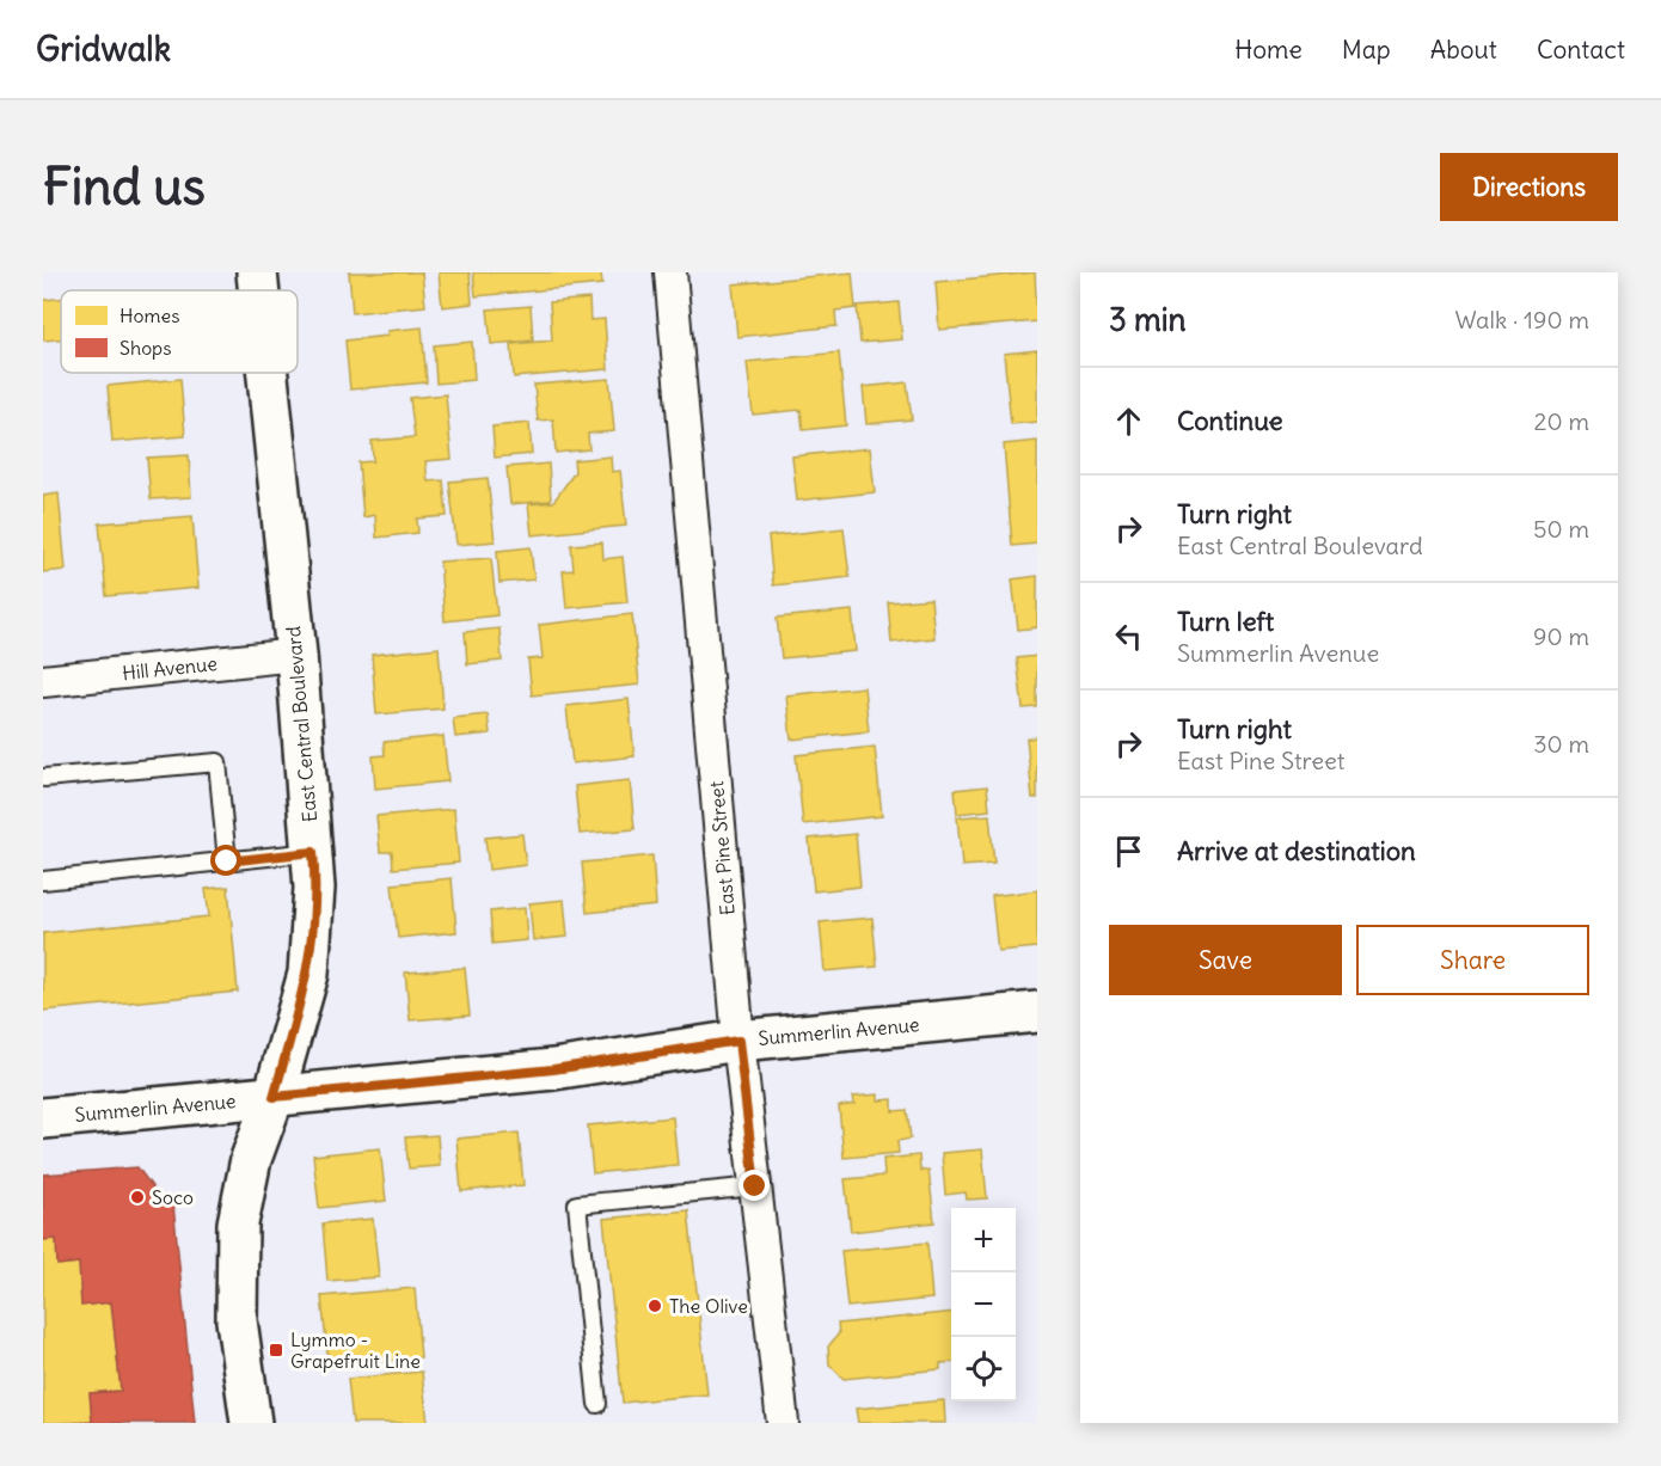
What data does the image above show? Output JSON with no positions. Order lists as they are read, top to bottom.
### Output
{
  "streets": {
    "street": [
      "Hill Avenue",
      "East Central Boulevard",
      "East Pine Street",
      "Summerlin Avenue"
    ]
  },
  "crossings": [
    ["Hill Avenue", "East Central Boulevard"],
    ["East Central Boulevard", "Summerlin Avenue"],
    ["East Pine Street", "Summerlin Avenue"]
  ],
  "places": {
    "other": ["Soco", "The Olive"],
    "transit": ["Lymmo - Grapefruit Line"]
  },
  "legend": ["Homes", "Shops"],
  "page": {
    "header": "Gridwalk",
    "nav": [
      "Home",
      "Map",
      "About",
      "Contact"
    ],
    "buttons": [
      "Directions",
      ["Save", "Share"]
    ],
    "title": "Find us",
    "heading": ["3 min", "Walk · 190 m"],
    "list": [
      ["Continue", "20 m"],
      ["Turn right", "East Central Boulevard", "50 m"],
      ["Turn left", "Summerlin Avenue", "90 m"],
      ["Turn right", "East Pine Street", "30 m"],
      "Arrive at destination"
    ],
    "map_buttons": ["+", "−"]
  }
}
